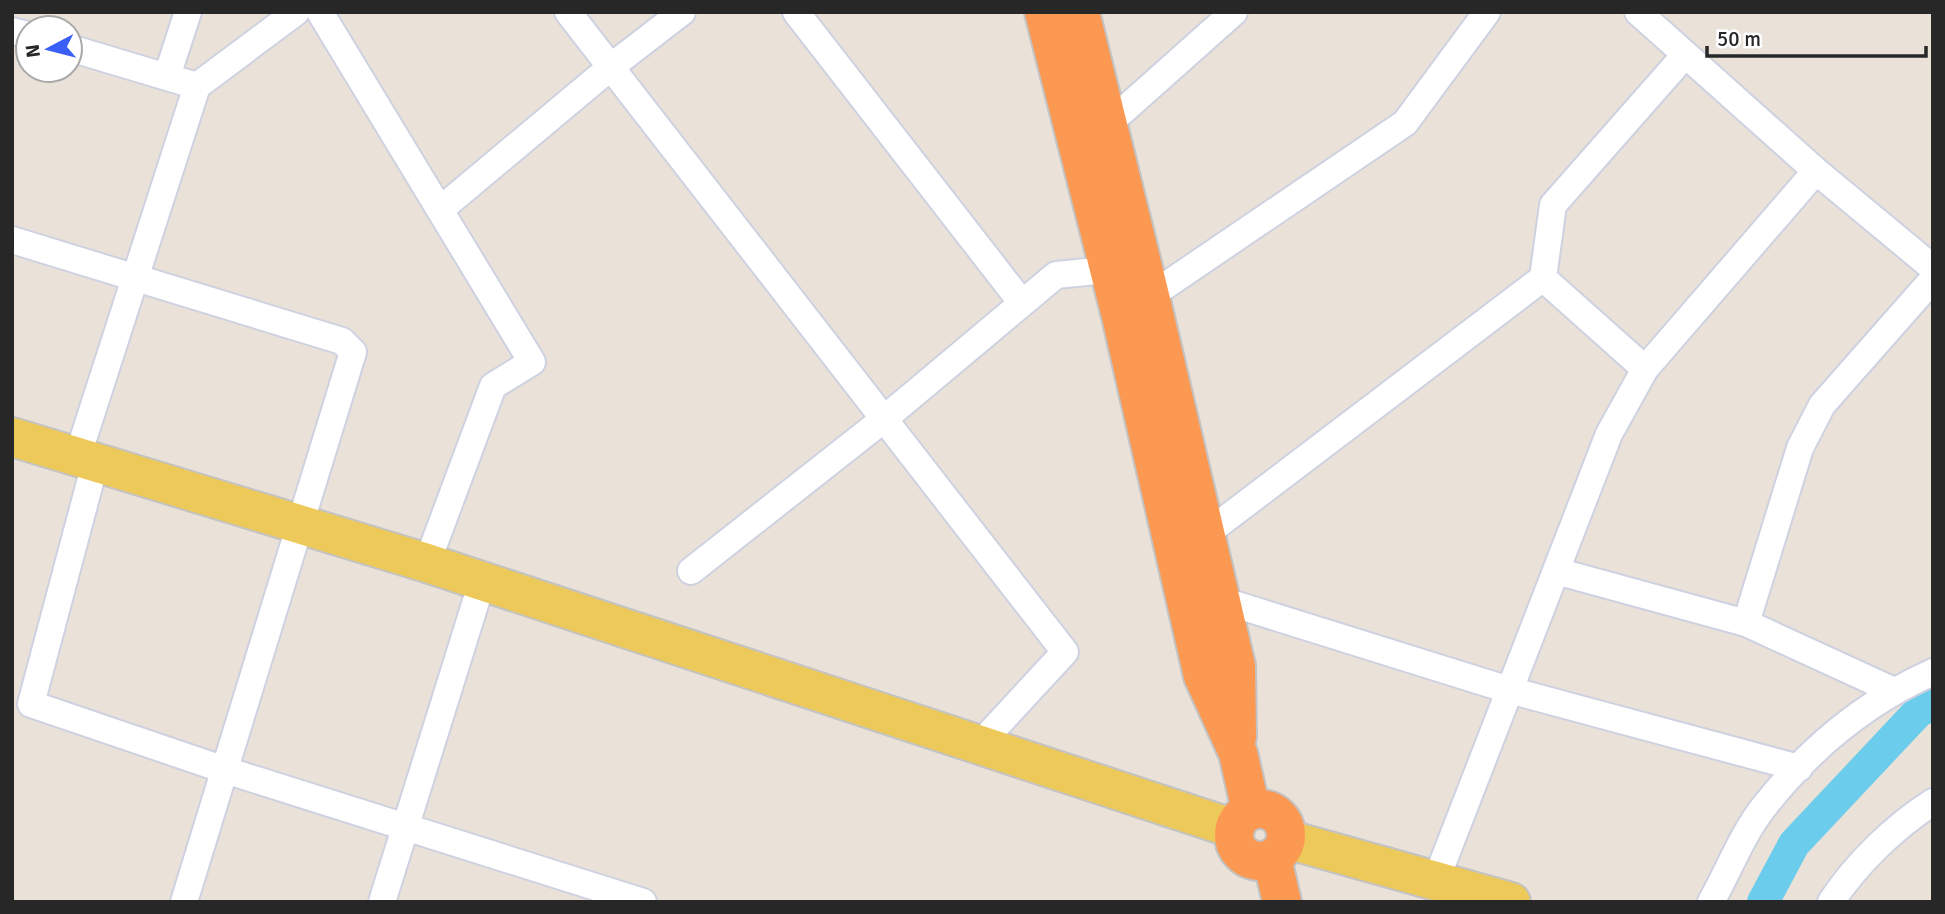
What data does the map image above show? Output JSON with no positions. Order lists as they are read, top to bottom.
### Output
{
  "scale_bar": "50 m",
  "north": "left"
}
